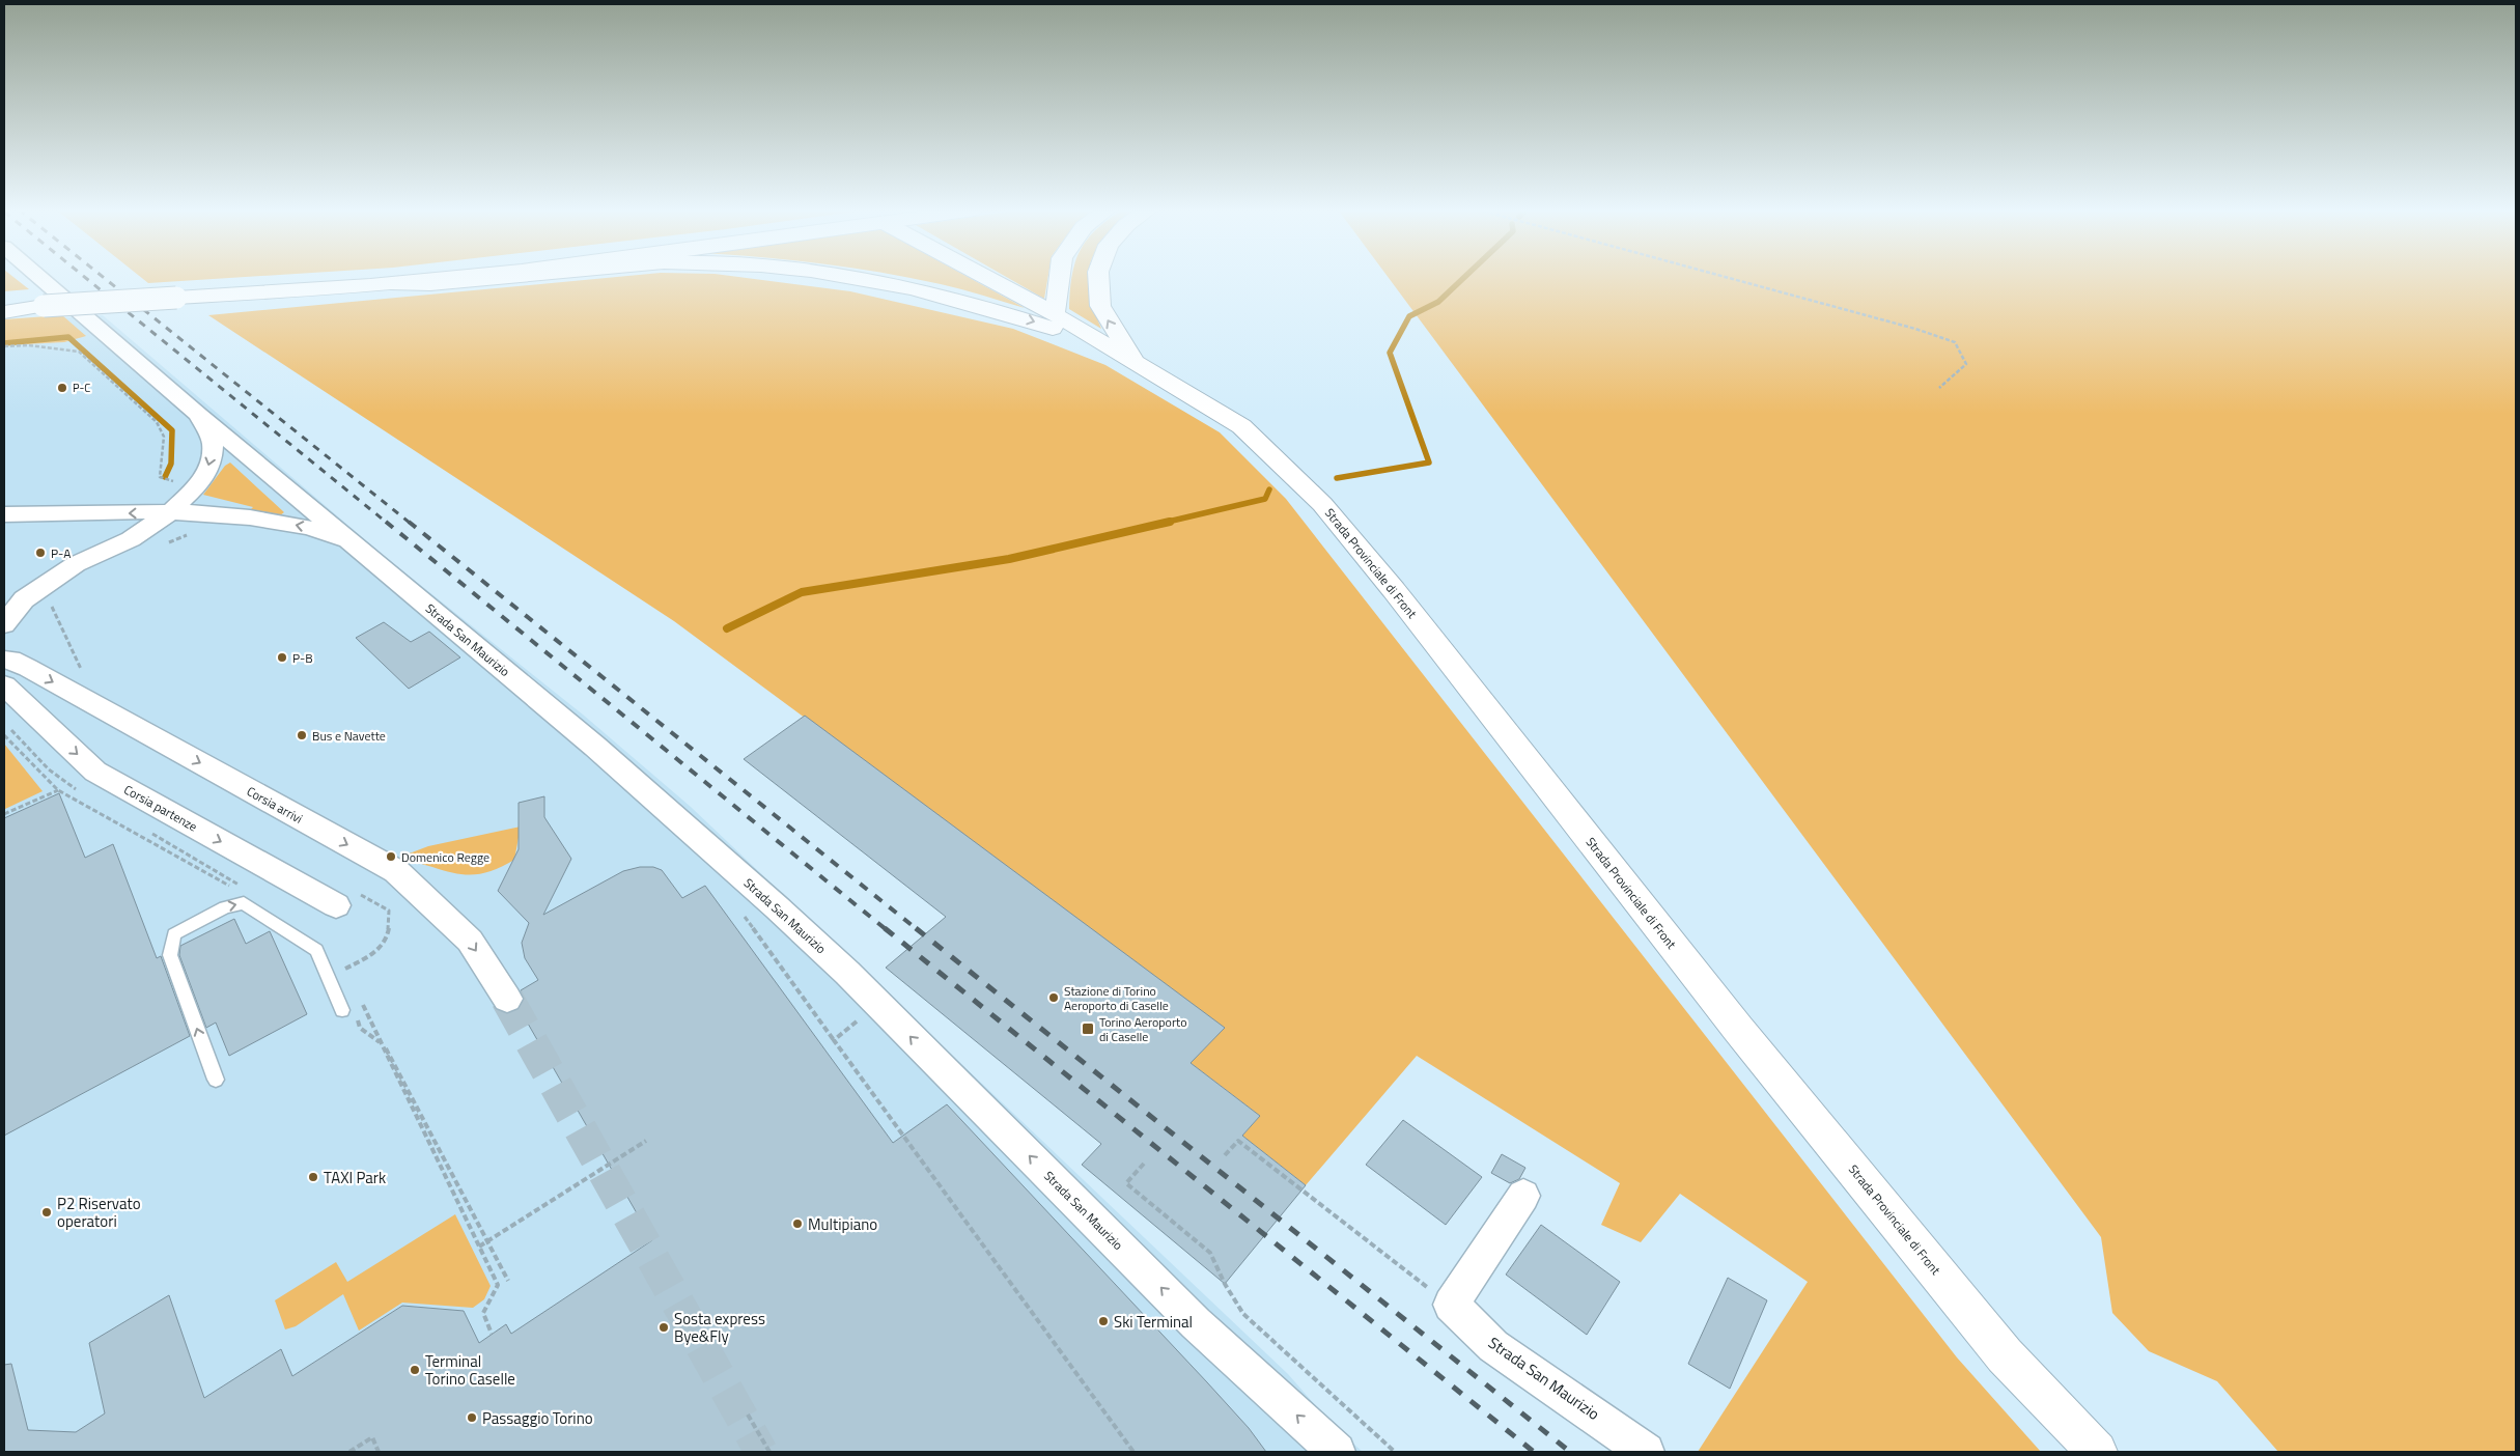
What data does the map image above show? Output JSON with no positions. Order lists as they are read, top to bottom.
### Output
{
  "streets": {
    "main road": ["Strada Provinciale di Front"],
    "street": ["Strada San Maurizio", "Corsia arrivi", "Corsia partenze"]
  },
  "one_way": ["Corsia arrivi", "Corsia partenze"],
  "places": {
    "other": [
      "P-C",
      "P-A",
      "P-B",
      "Bus e Navette",
      "Domenico Regge",
      "Stazione di Torino Aeroporto di Caselle",
      "TAXI Park",
      "P2 Riservato operatori",
      "Multipiano",
      "Ski Terminal",
      "Sosta express Bye&Fly",
      "Terminal Torino Caselle",
      "Passaggio Torino"
    ],
    "transit": ["Torino Aeroporto di Caselle"]
  }
}
